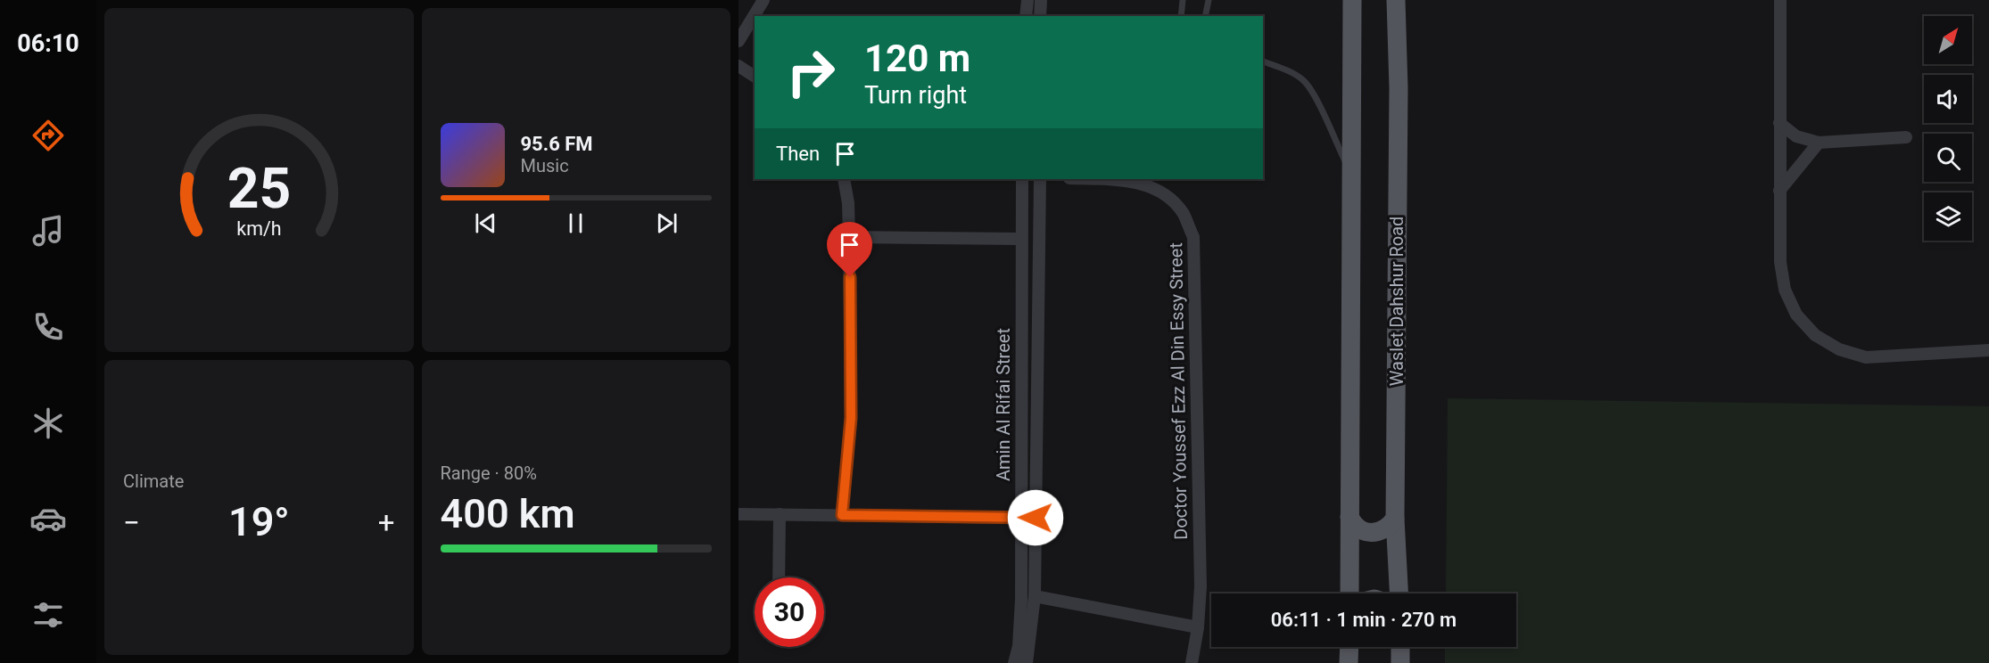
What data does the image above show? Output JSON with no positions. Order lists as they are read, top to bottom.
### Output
{
  "streets": {
    "main road": ["Waslet Dahshur Road"],
    "street": ["Doctor Youssef Ezz Al Din Essy Street", "Amin Al Rifai Street"]
  },
  "north": "top right",
  "page": {
    "tabs": "06:10",
    "turn": ["120 m", "Turn right"],
    "song": ["95.6 FM", "Music"],
    "then": "Then",
    "tile": [
      "Climate",
      ["Range · 80%", "400 km"]
    ],
    "heat": ["−", "19°", "+"],
    "limit": "30",
    "trip": "06:11 · 1 min · 270 m",
    "gauge": ["25", "km/h"]
  }
}
